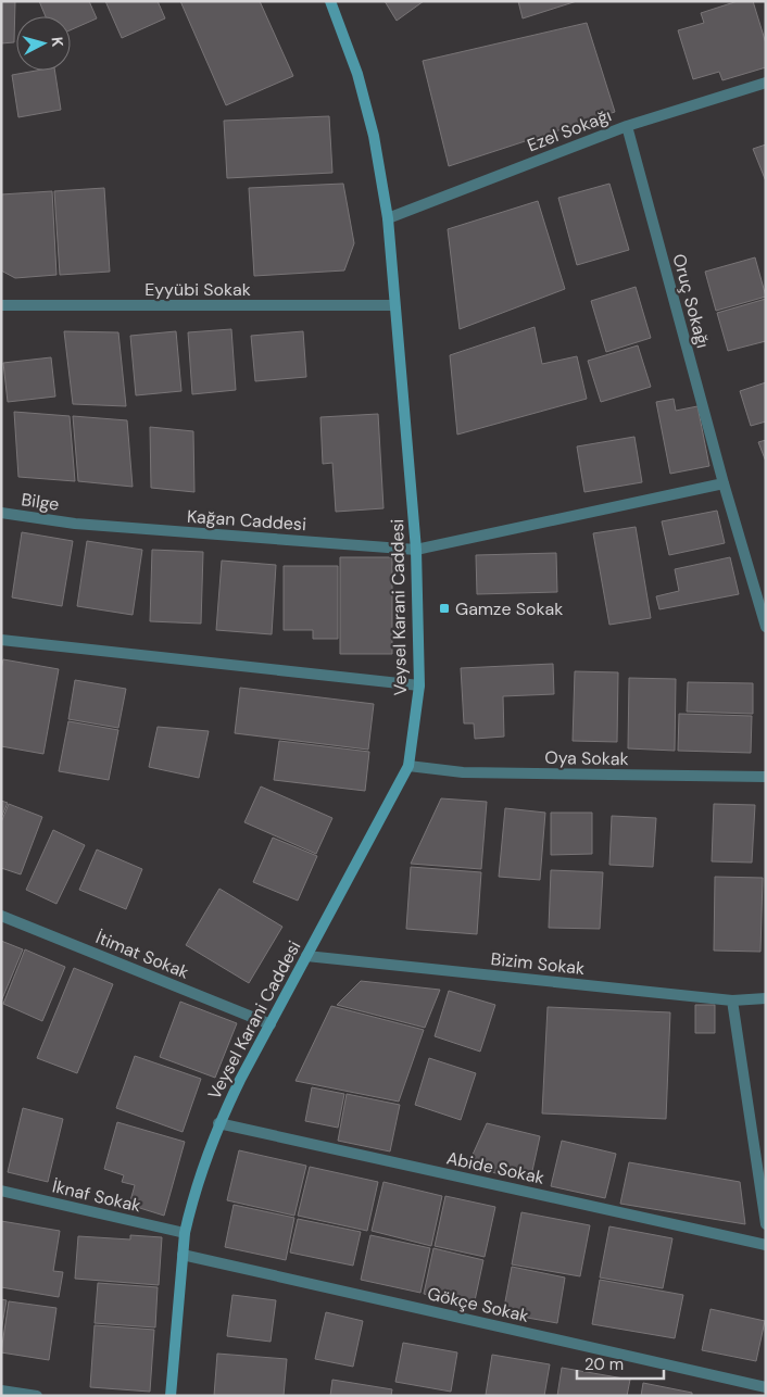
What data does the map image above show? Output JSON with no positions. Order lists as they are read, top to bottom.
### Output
{
  "streets": {
    "main road": ["Veysel Karani Caddesi"],
    "street": [
      "Ezel Sokağı",
      "Eyyübi Sokak",
      "Oruç Sokağı",
      "Bilge",
      "Kağan Caddesi",
      "Oya Sokak",
      "İtimat Sokak",
      "Bizim Sokak",
      "Abide Sokak",
      "İknaf Sokak",
      "Gökçe Sokak"
    ]
  },
  "crossings": [
    ["Ezel Sokağı", "Oruç Sokağı"],
    ["Ezel Sokağı", "Veysel Karani Caddesi"],
    ["Eyyübi Sokak", "Veysel Karani Caddesi"],
    ["Bilge", "Kağan Caddesi"],
    ["Kağan Caddesi", "Veysel Karani Caddesi"],
    ["Veysel Karani Caddesi", "Oya Sokak"],
    ["Veysel Karani Caddesi", "İtimat Sokak"],
    ["Veysel Karani Caddesi", "Bizim Sokak"],
    ["Veysel Karani Caddesi", "Abide Sokak"],
    ["Veysel Karani Caddesi", "İknaf Sokak"],
    ["Veysel Karani Caddesi", "Gökçe Sokak"]
  ],
  "places": {
    "transit": ["Gamze Sokak"]
  },
  "scale_bar": "20 m",
  "north": "right"
}
